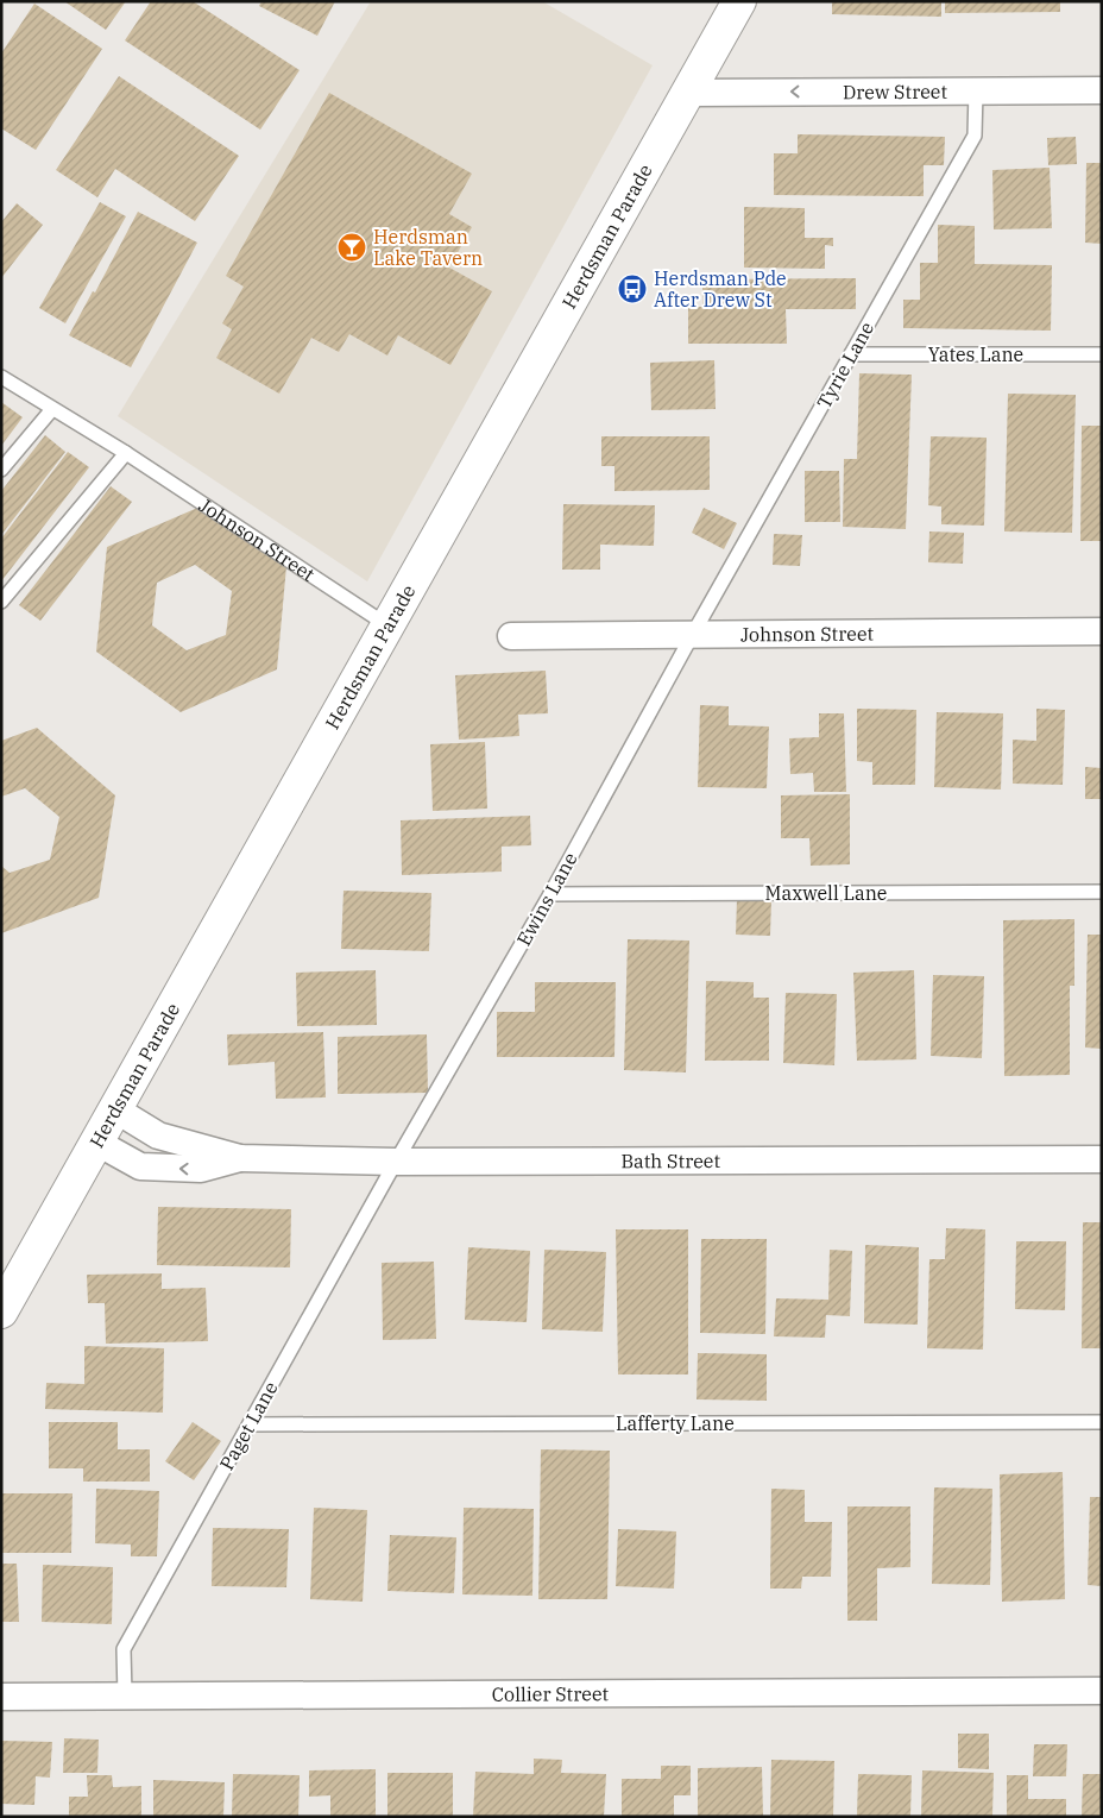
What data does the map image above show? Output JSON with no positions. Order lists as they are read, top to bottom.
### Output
{
  "streets": {
    "main road": ["Herdsman Parade"],
    "street": [
      "Drew Street",
      "Johnson Street",
      "Bath Street",
      "Collier Street"
    ],
    "lane": [
      "Yates Lane",
      "Tyrie Lane",
      "Maxwell Lane",
      "Ewins Lane",
      "Lafferty Lane",
      "Paget Lane"
    ]
  },
  "crossings": [
    ["Drew Street", "Herdsman Parade"],
    ["Drew Street", "Tyrie Lane"],
    ["Herdsman Parade", "Johnson Street"],
    ["Herdsman Parade", "Bath Street"],
    ["Yates Lane", "Tyrie Lane"],
    ["Tyrie Lane", "Johnson Street"],
    ["Tyrie Lane", "Ewins Lane"],
    ["Johnson Street", "Ewins Lane"],
    ["Maxwell Lane", "Ewins Lane"],
    ["Ewins Lane", "Bath Street"],
    ["Ewins Lane", "Paget Lane"],
    ["Bath Street", "Paget Lane"],
    ["Lafferty Lane", "Paget Lane"],
    ["Paget Lane", "Collier Street"]
  ],
  "one_way": ["Drew Street"],
  "places": {
    "bar": ["Herdsman Lake Tavern"],
    "bus stop": ["Herdsman Pde After Drew St"]
  }
}
